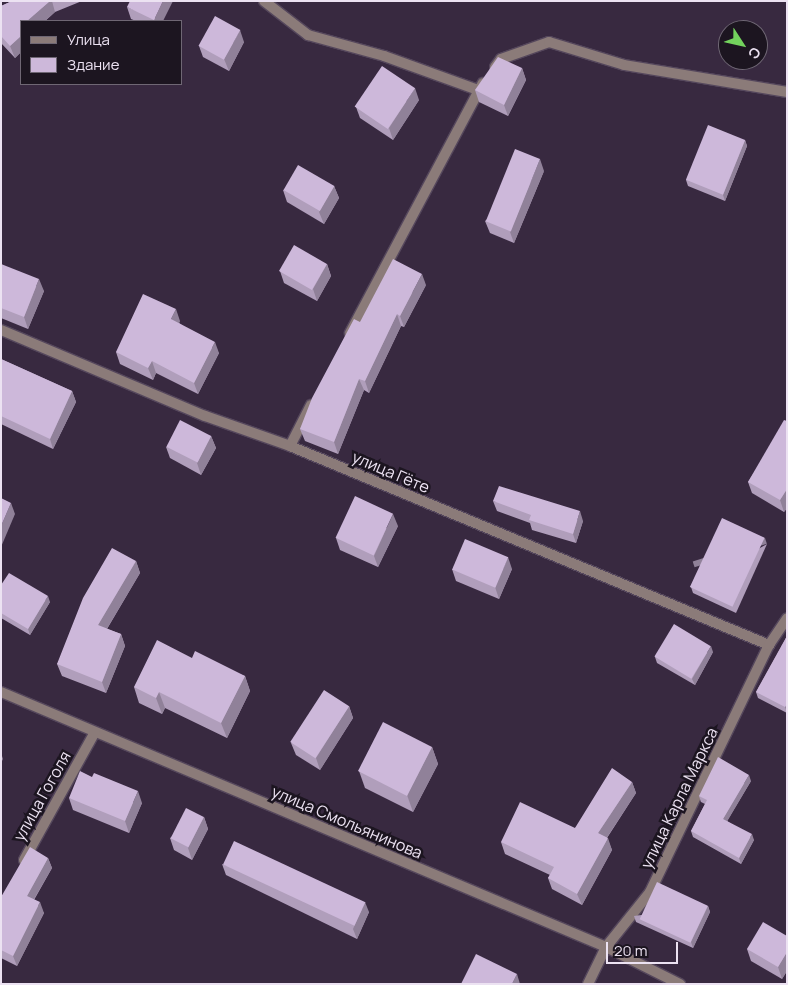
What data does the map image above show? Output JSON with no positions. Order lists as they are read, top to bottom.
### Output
{
  "streets": {
    "street": [
      "улица Гёте",
      "улица Гоголя",
      "улица Карла Маркса",
      "улица Смольянинова"
    ]
  },
  "crossings": [
    ["улица Гёте", "улица Карла Маркса"],
    ["улица Гоголя", "улица Смольянинова"],
    ["улица Карла Маркса", "улица Смольянинова"]
  ],
  "legend": ["Улица", "Здание"],
  "scale_bar": "20 m",
  "north": "bottom right"
}
